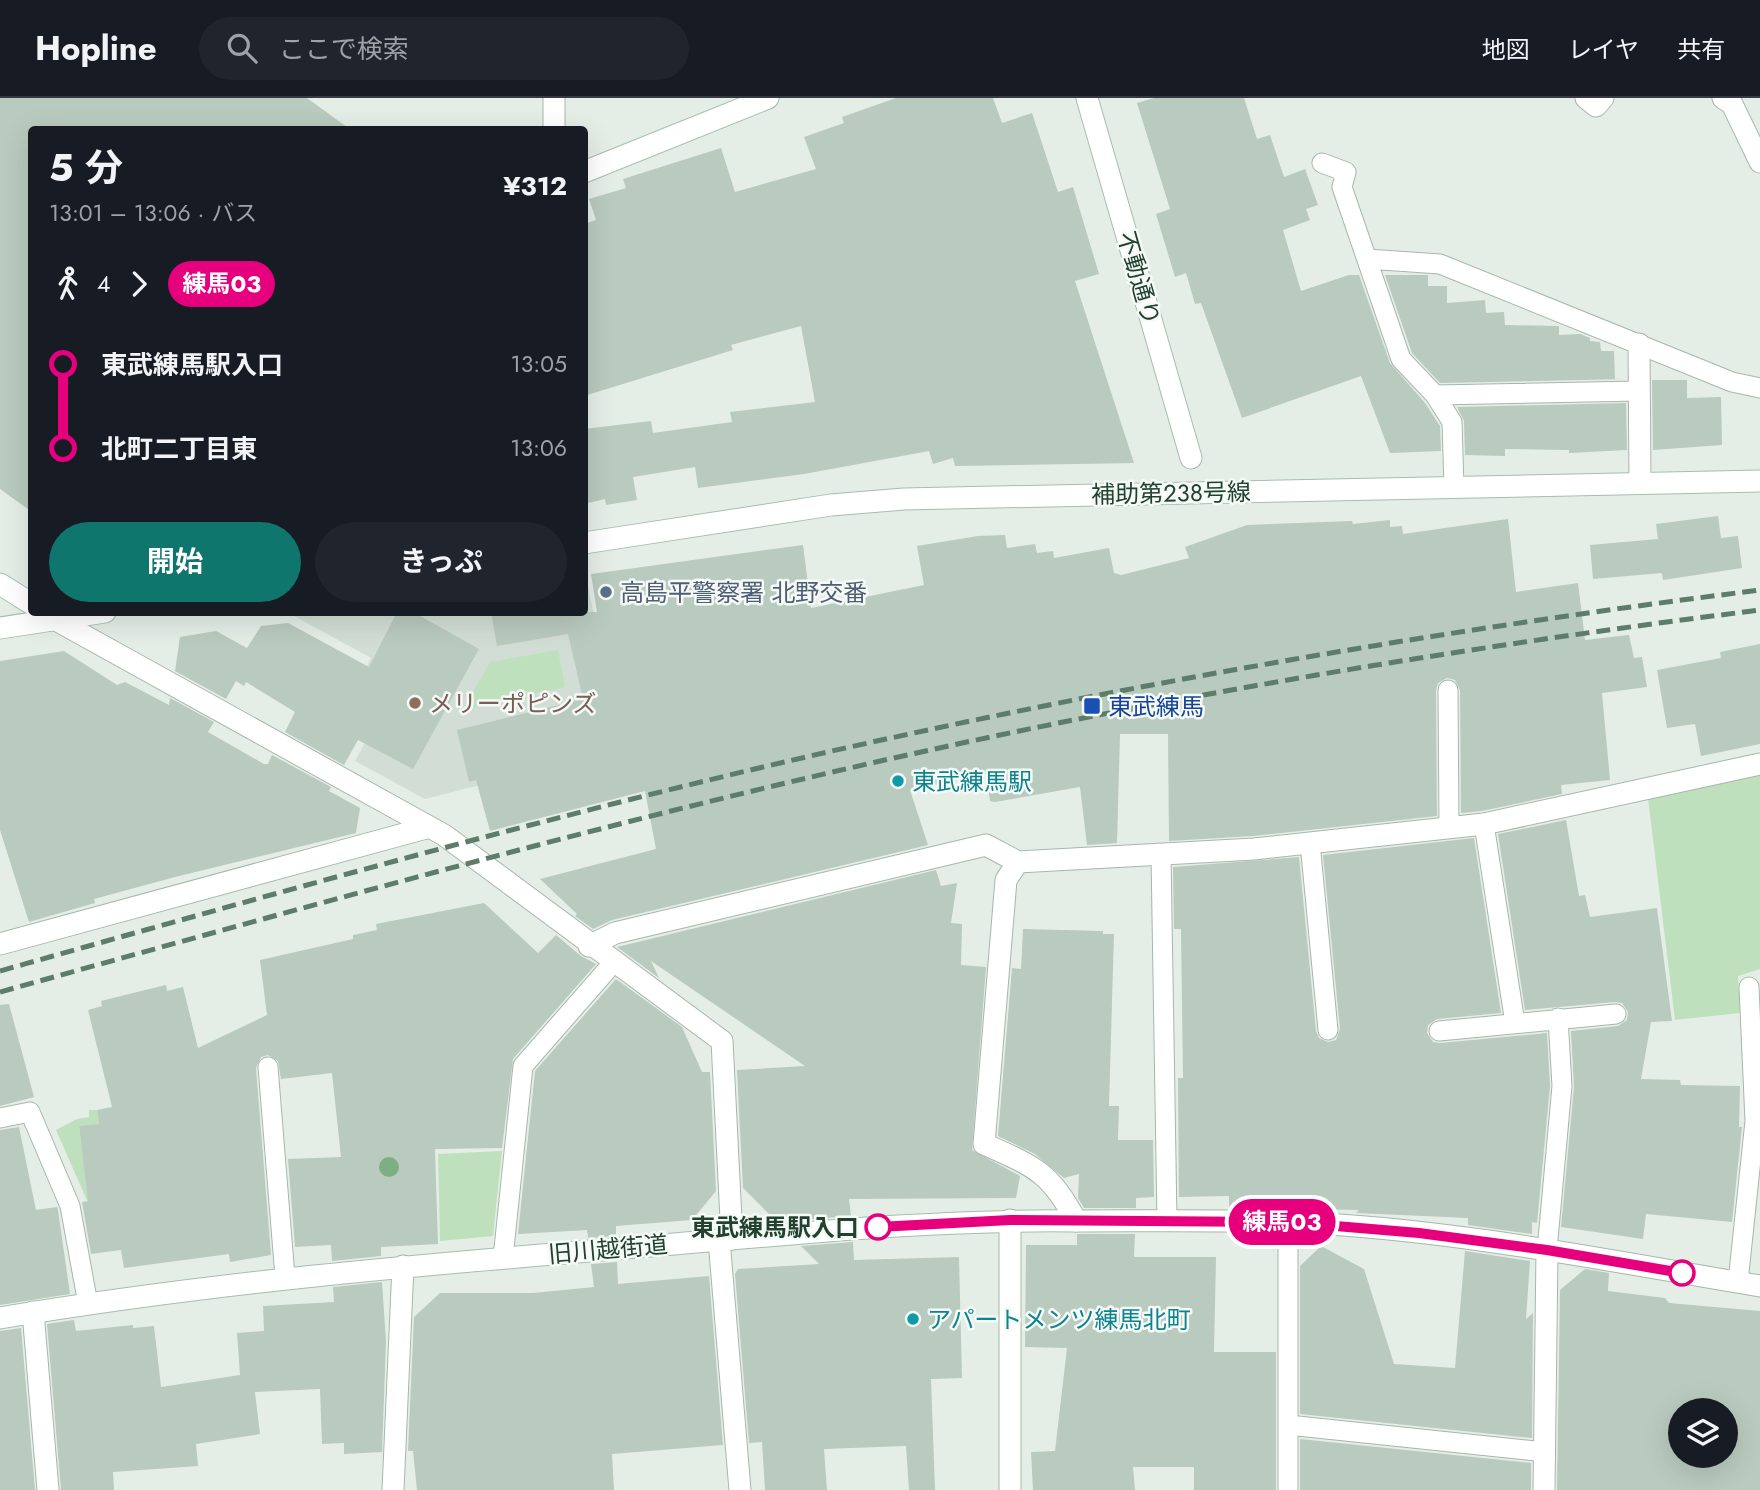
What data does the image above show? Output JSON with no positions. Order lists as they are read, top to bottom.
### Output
{
  "streets": {
    "street": ["不動通り", "補助第238号線", "旧川越街道"]
  },
  "places": {
    "other": [
      "高島平警察署 北野交番",
      "メリーポピンズ",
      "東武練馬駅",
      "東武練馬駅入口",
      "アパートメンツ練馬北町"
    ],
    "transit": ["東武練馬"]
  },
  "lines": ["bus line 練馬03"],
  "page": {
    "header": "Hopline",
    "search": "ここで検索",
    "nav": ["地図", "レイヤ", "共有"],
    "on_map": "練馬03",
    "heading": ["5 分", "13:01 – 13:06 · バス", "¥312"],
    "legs": ["4", "練馬03"],
    "list": [
      {
        "name": "東武練馬駅入口",
        "value": "13:05"
      },
      {
        "name": "北町二丁目東",
        "value": "13:06"
      }
    ],
    "buttons": ["開始", "きっぷ"]
  }
}
